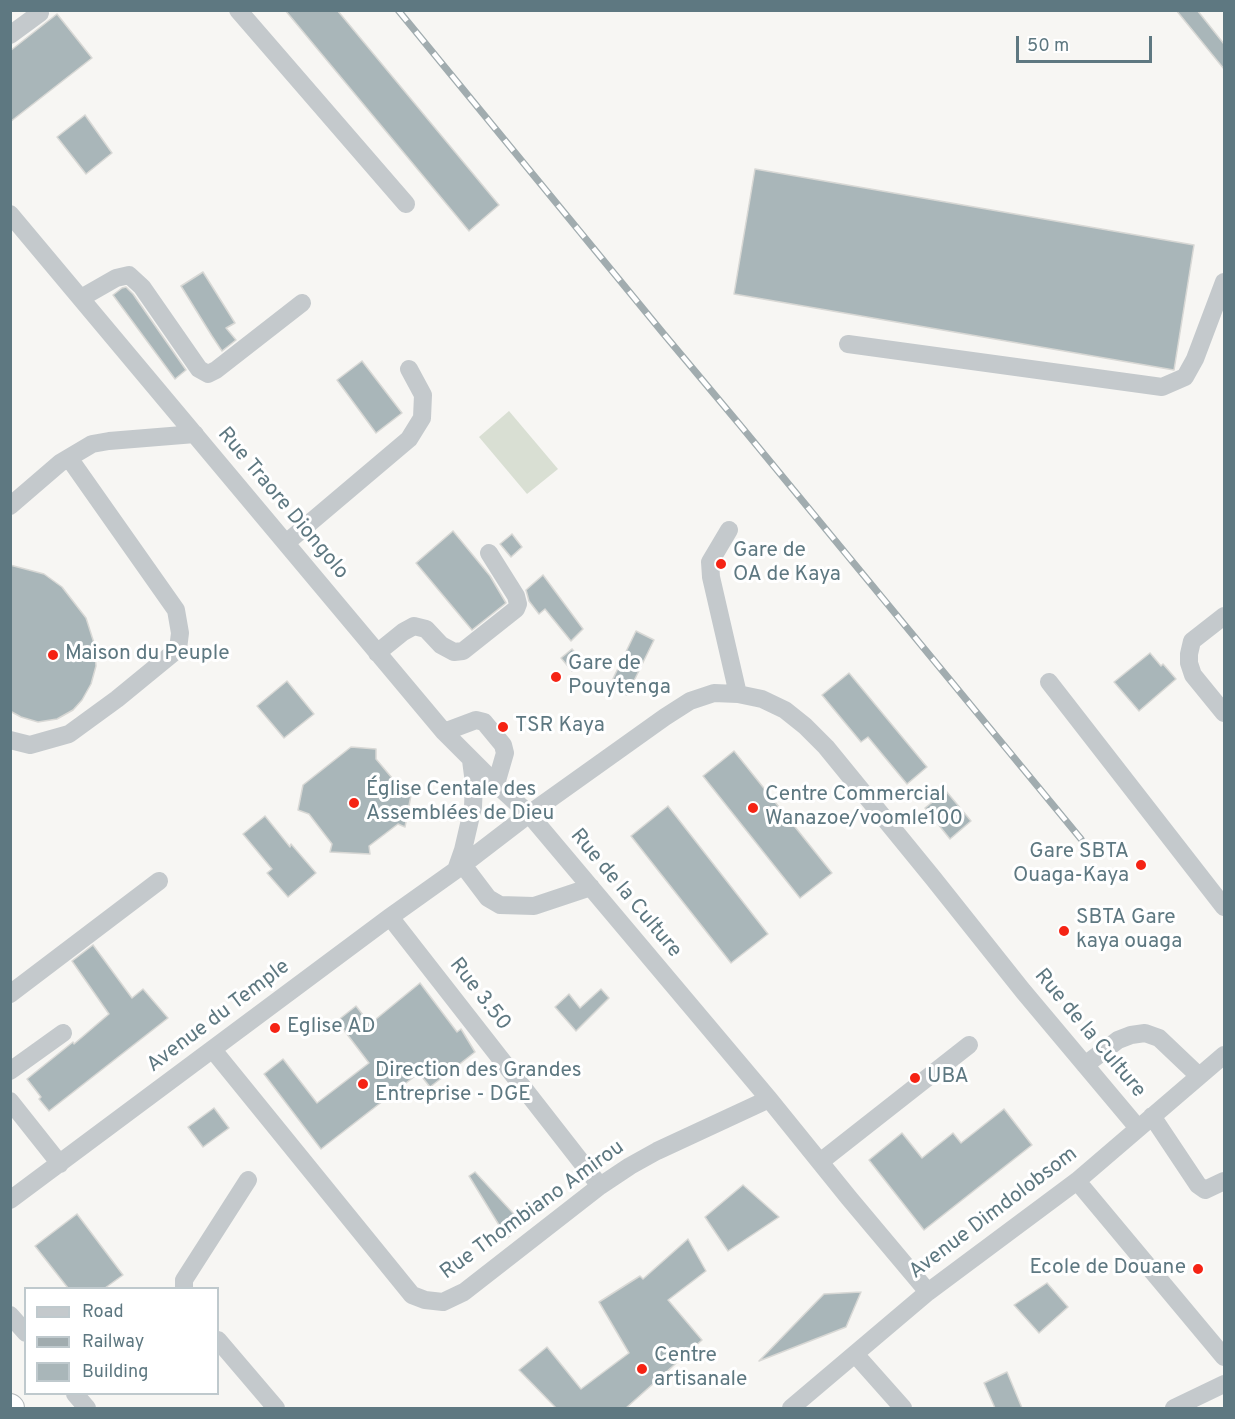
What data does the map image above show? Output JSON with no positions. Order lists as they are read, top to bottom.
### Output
{
  "streets": {
    "street": [
      "Rue Traore Diongolo",
      "Rue de la Culture",
      "Rue 3.50",
      "Avenue du Temple",
      "Rue Thombiano Amirou",
      "Avenue Dimdolobsom"
    ]
  },
  "crossings": [
    ["Rue Traore Diongolo", "Rue de la Culture"],
    ["Rue Traore Diongolo", "Avenue du Temple"],
    ["Rue de la Culture", "Avenue du Temple"],
    ["Rue de la Culture", "Rue Thombiano Amirou"],
    ["Rue de la Culture", "Avenue Dimdolobsom"],
    ["Rue 3.50", "Avenue du Temple"],
    ["Rue 3.50", "Rue Thombiano Amirou"],
    ["Avenue du Temple", "Rue Thombiano Amirou"]
  ],
  "places": [
    "Gare de OA de Kaya",
    "Maison du Peuple",
    "Gare de Pouytenga",
    "TSR Kaya",
    "Église Centale des Assemblées de Dieu",
    "Centre Commercial Wanazoe/voomle100",
    "Gare SBTA Ouaga-Kaya",
    "SBTA Gare kaya ouaga",
    "Eglise AD",
    "UBA",
    "Direction des Grandes Entreprise - DGE",
    "Ecole de Douane",
    "Centre artisanale"
  ],
  "legend": ["Road", "Railway", "Building"],
  "scale_bar": "50 m"
}
